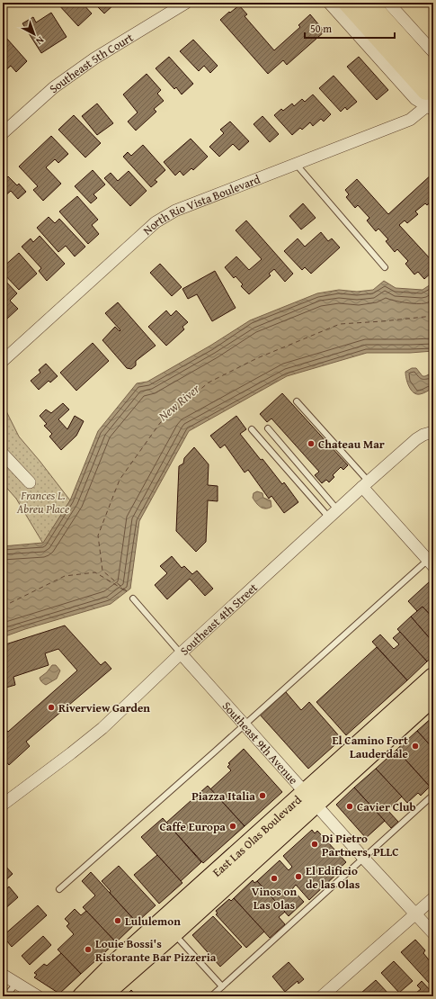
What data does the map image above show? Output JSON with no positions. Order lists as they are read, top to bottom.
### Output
{
  "streets": {
    "main road": ["East Las Olas Boulevard"],
    "street": [
      "Southeast 5th Court",
      "North Rio Vista Boulevard",
      "Southeast 4th Street",
      "Southeast 9th Avenue"
    ]
  },
  "crossings": [
    ["Southeast 4th Street", "Southeast 9th Avenue"],
    ["Southeast 9th Avenue", "East Las Olas Boulevard"]
  ],
  "water": ["New River"],
  "parks": ["Frances L. Abreu Place"],
  "places": [
    "Chateau Mar",
    "Riverview Garden",
    "El Camino Fort Lauderdale",
    "Piazza Italia",
    "Cavier Club",
    "Caffe Europa",
    "Di Pietro Partners, PLLC",
    "El Edificio de las Olas",
    "Vinos on Las Olas",
    "Lululemon",
    "Louie Bossi's Ristorante Bar Pizzeria"
  ],
  "scale_bar": "50 m",
  "north": "bottom right"
}
